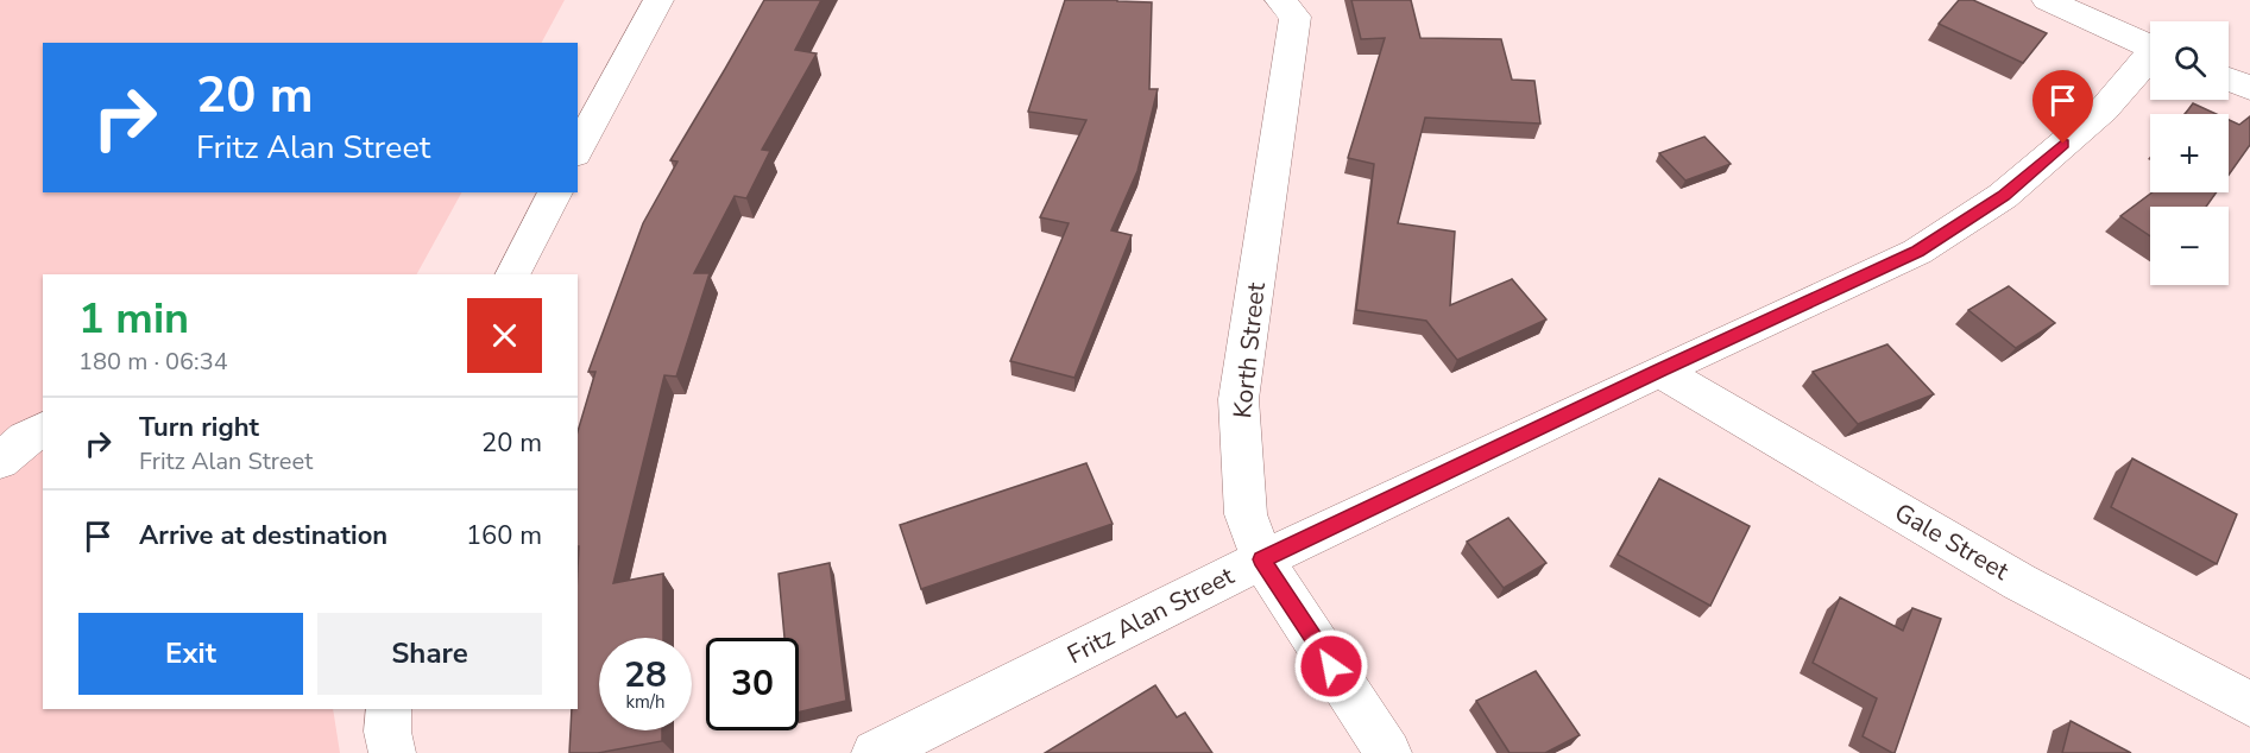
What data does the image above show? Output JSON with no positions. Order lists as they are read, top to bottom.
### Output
{
  "streets": {
    "street": ["Korth Street", "Gale Street", "Fritz Alan Street"]
  },
  "crossings": [
    ["Korth Street", "Fritz Alan Street"],
    ["Gale Street", "Fritz Alan Street"]
  ],
  "page": {
    "map_buttons": ["+", "−"],
    "turn": ["20 m", "Fritz Alan Street"],
    "heading": ["1 min", "180 m · 06:34"],
    "list": [
      {
        "name": "Turn right",
        "note": "Fritz Alan Street",
        "value": "20 m"
      },
      {
        "name": "Arrive at destination",
        "value": "160 m"
      }
    ],
    "buttons": ["Exit", "Share"],
    "speed": "28 km/h",
    "limit": "30"
  }
}
